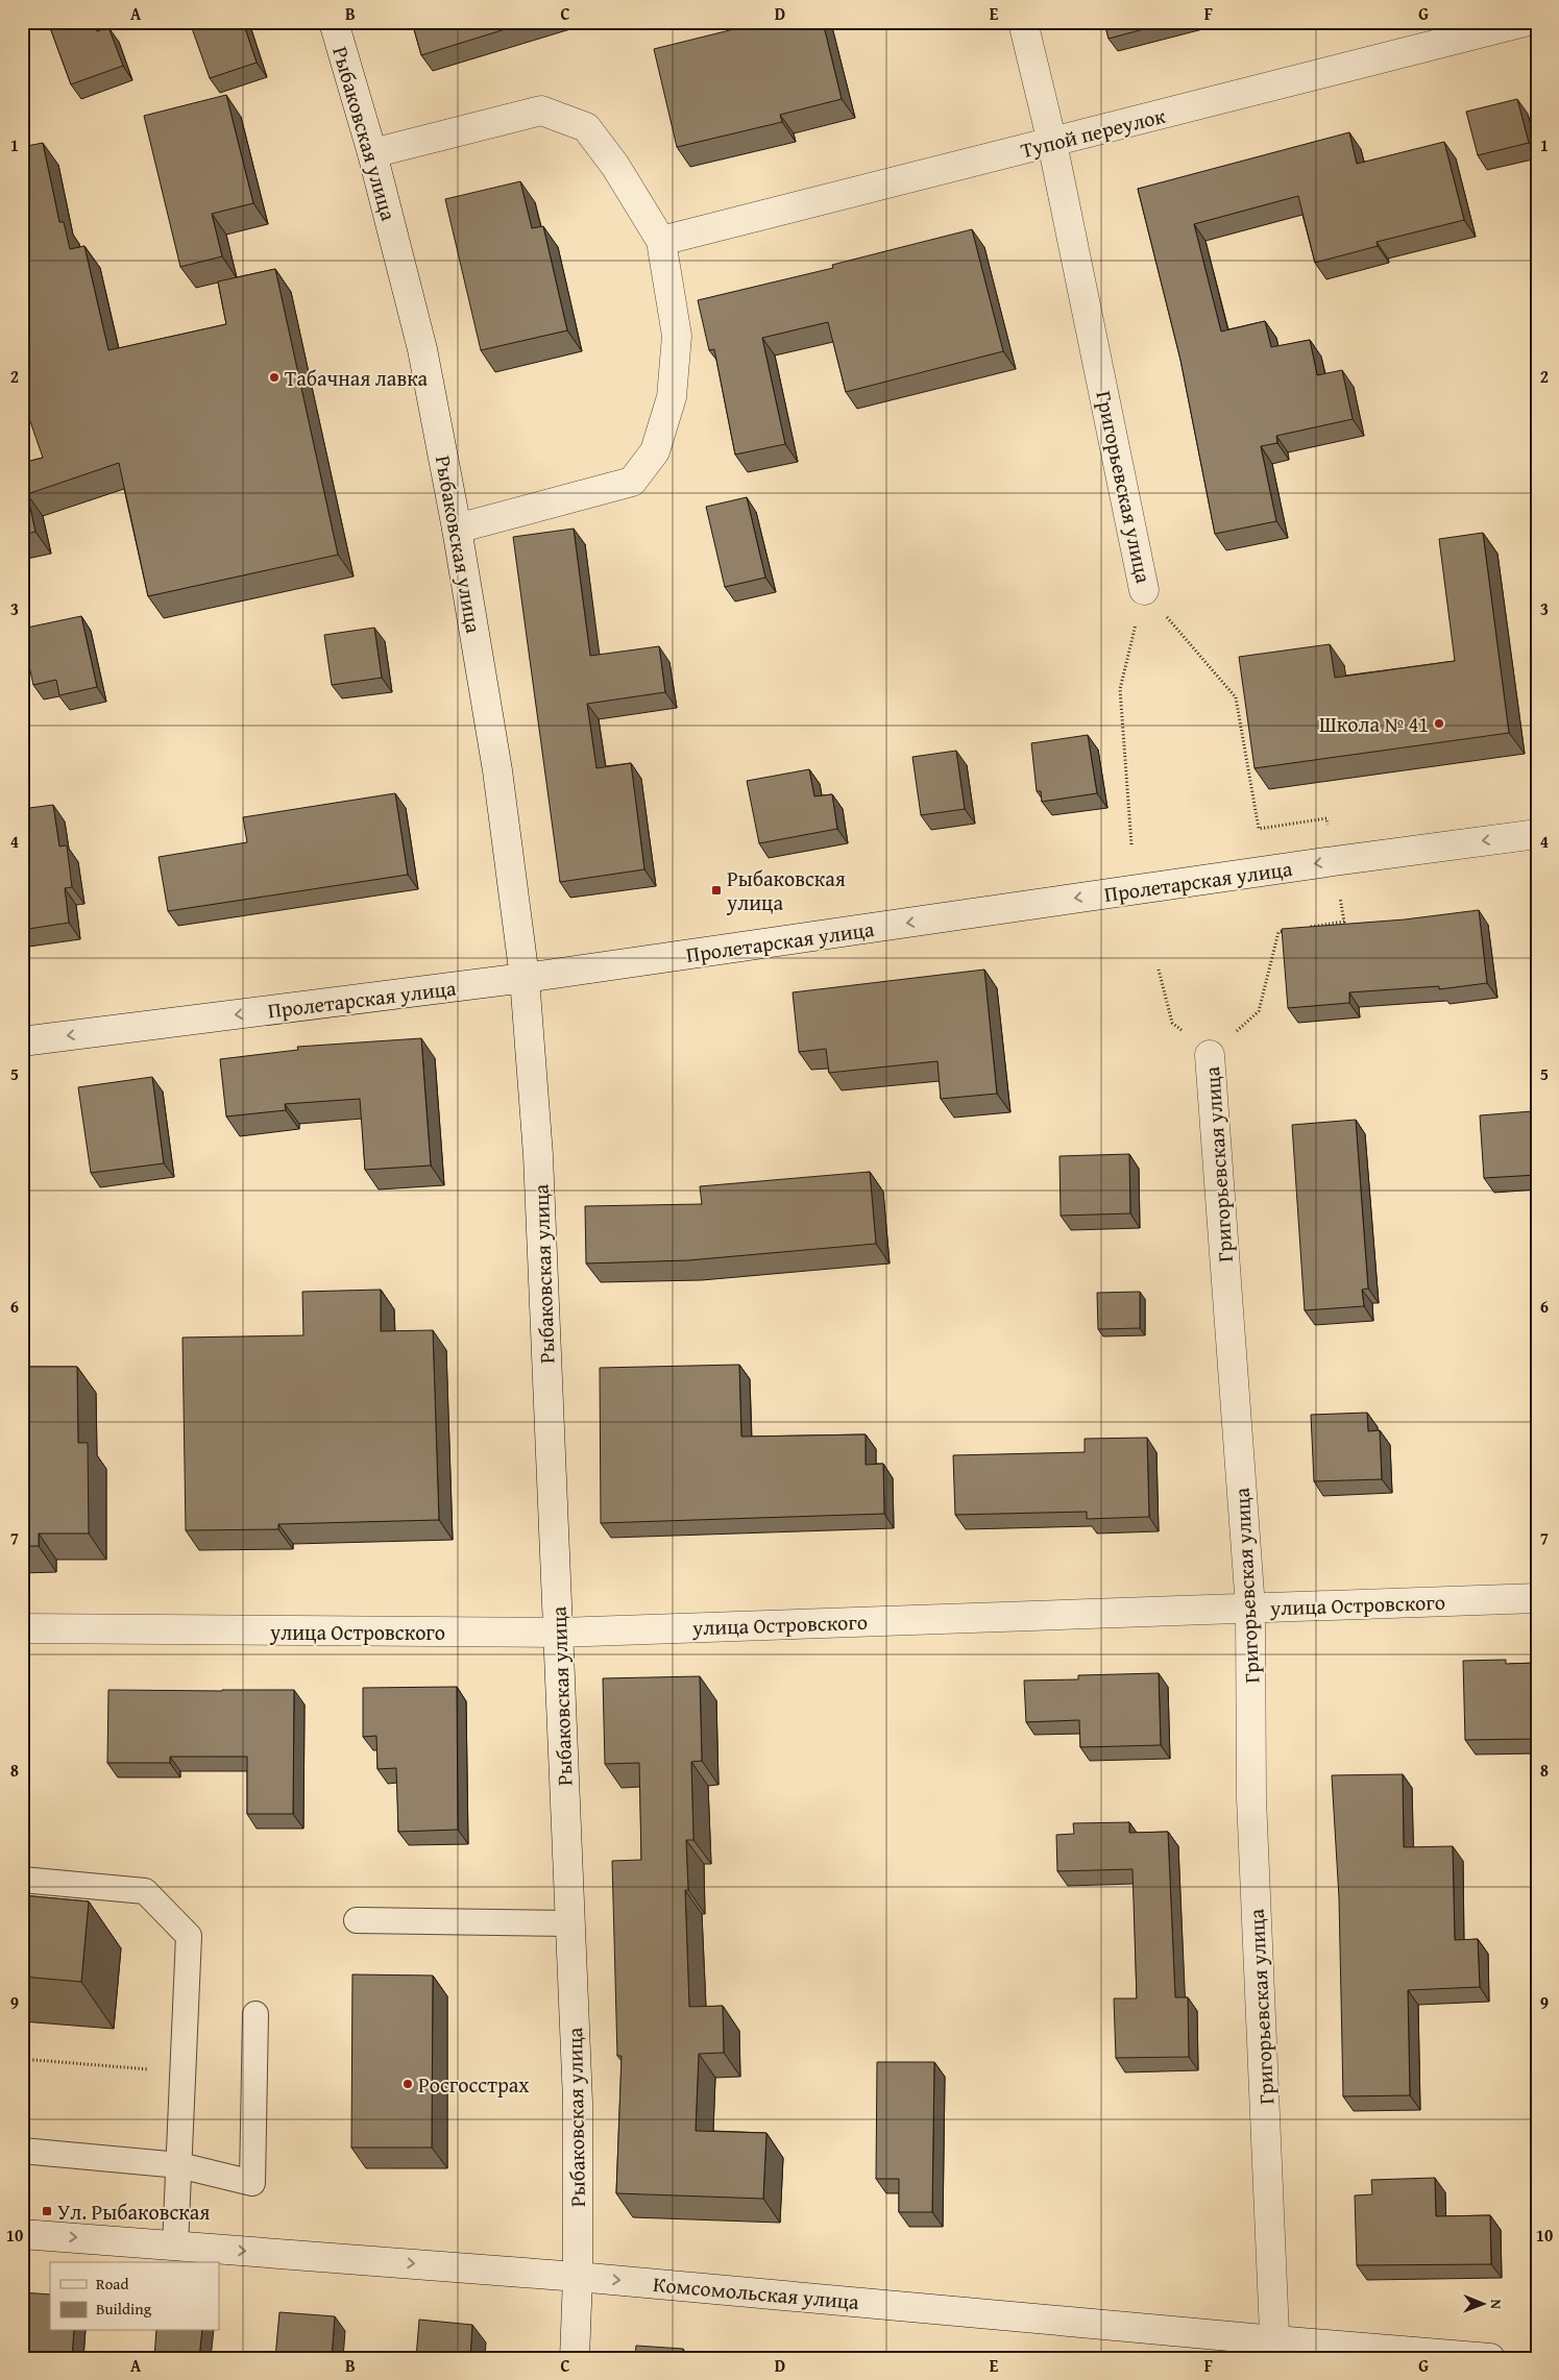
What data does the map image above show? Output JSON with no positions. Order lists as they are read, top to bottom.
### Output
{
  "streets": {
    "main road": [
      "Тупой переулок",
      "Рыбаковская улица",
      "Григорьевская улица",
      "Пролетарская улица",
      "улица Островского",
      "Комсомольская улица"
    ]
  },
  "crossings": [
    ["Тупой переулок", "Григорьевская улица"],
    ["Рыбаковская улица", "Пролетарская улица"],
    ["Рыбаковская улица", "улица Островского"],
    ["Рыбаковская улица", "Комсомольская улица"],
    ["Григорьевская улица", "Пролетарская улица"],
    ["Григорьевская улица", "улица Островского"],
    ["Григорьевская улица", "Комсомольская улица"]
  ],
  "one_way": ["Пролетарская улица", "Комсомольская улица"],
  "places": {
    "other": ["Табачная лавка", "Школа № 41", "Росгосстрах"],
    "transit": ["Рыбаковская улица", "Ул. Рыбаковская"]
  },
  "legend": ["Road", "Building"],
  "north": "right",
  "grid": {
    "columns": [
      "A",
      "B",
      "C",
      "D",
      "E",
      "F",
      "G"
    ],
    "rows": [
      "1",
      "2",
      "3",
      "4",
      "5",
      "6",
      "7",
      "8",
      "9",
      "10"
    ]
  }
}
